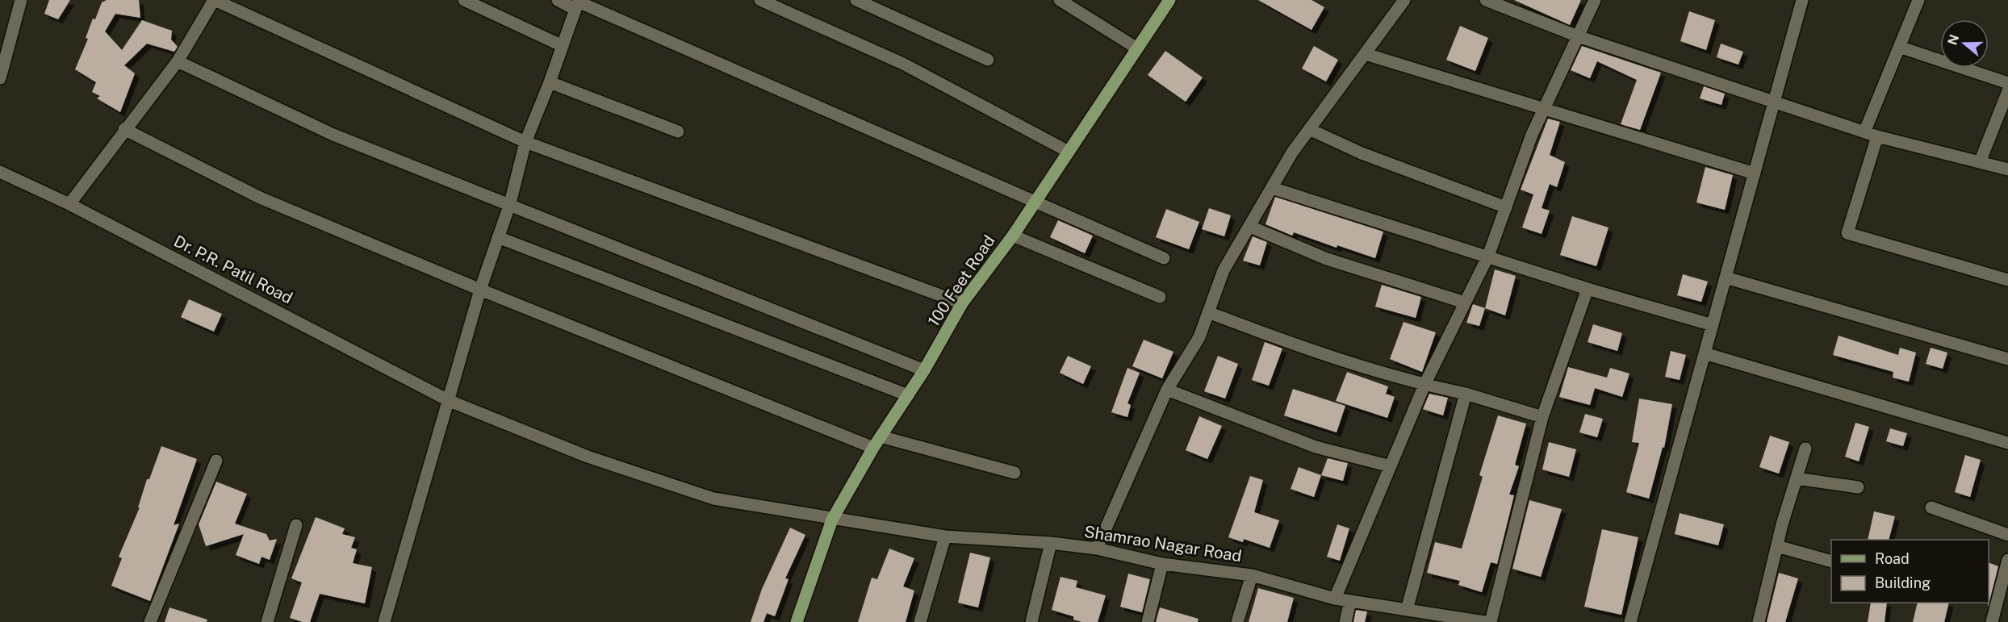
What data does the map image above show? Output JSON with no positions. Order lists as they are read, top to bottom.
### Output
{
  "streets": {
    "main road": ["100 Feet Road"],
    "street": ["Dr. P.R. Patil Road", "Shamrao Nagar Road"]
  },
  "crossings": [
    ["Dr. P.R. Patil Road", "100 Feet Road"],
    ["Dr. P.R. Patil Road", "Shamrao Nagar Road"],
    ["100 Feet Road", "Shamrao Nagar Road"]
  ],
  "legend": ["Road", "Building"],
  "north": "left"
}
